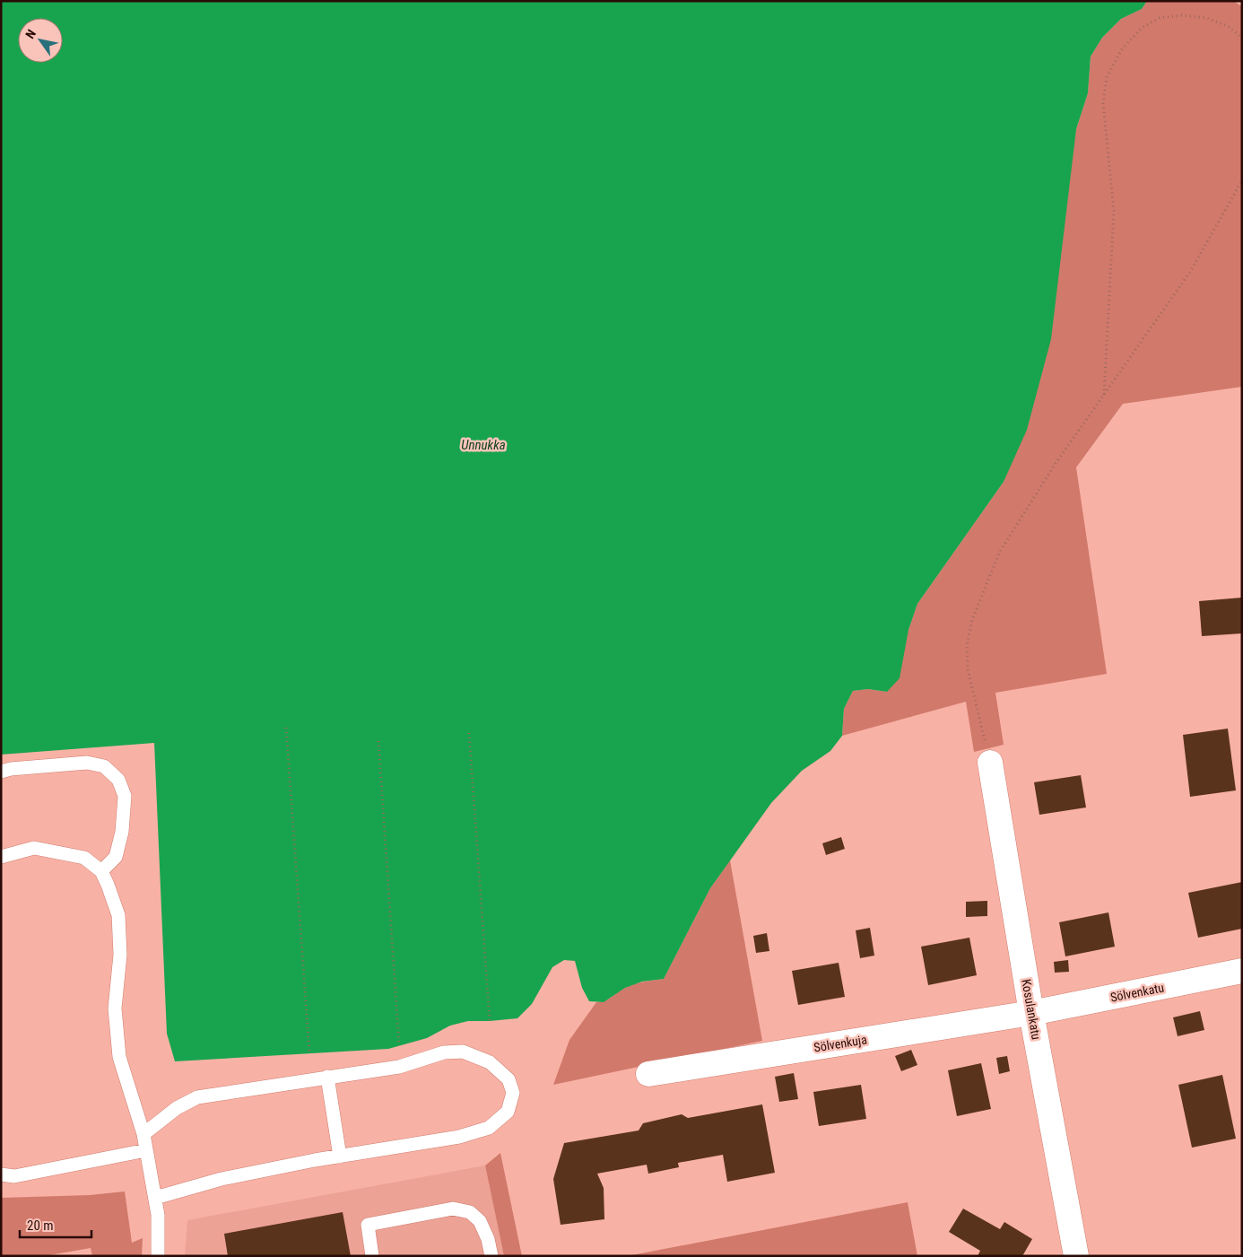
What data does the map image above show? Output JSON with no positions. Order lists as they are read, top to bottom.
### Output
{
  "streets": {
    "street": ["Sölvenkatu", "Kosulankatu", "Sölvenkuja"]
  },
  "crossings": [
    ["Sölvenkatu", "Kosulankatu"],
    ["Sölvenkatu", "Sölvenkuja"],
    ["Kosulankatu", "Sölvenkuja"]
  ],
  "water": ["Unnukka"],
  "scale_bar": "20 m",
  "north": "top left"
}
